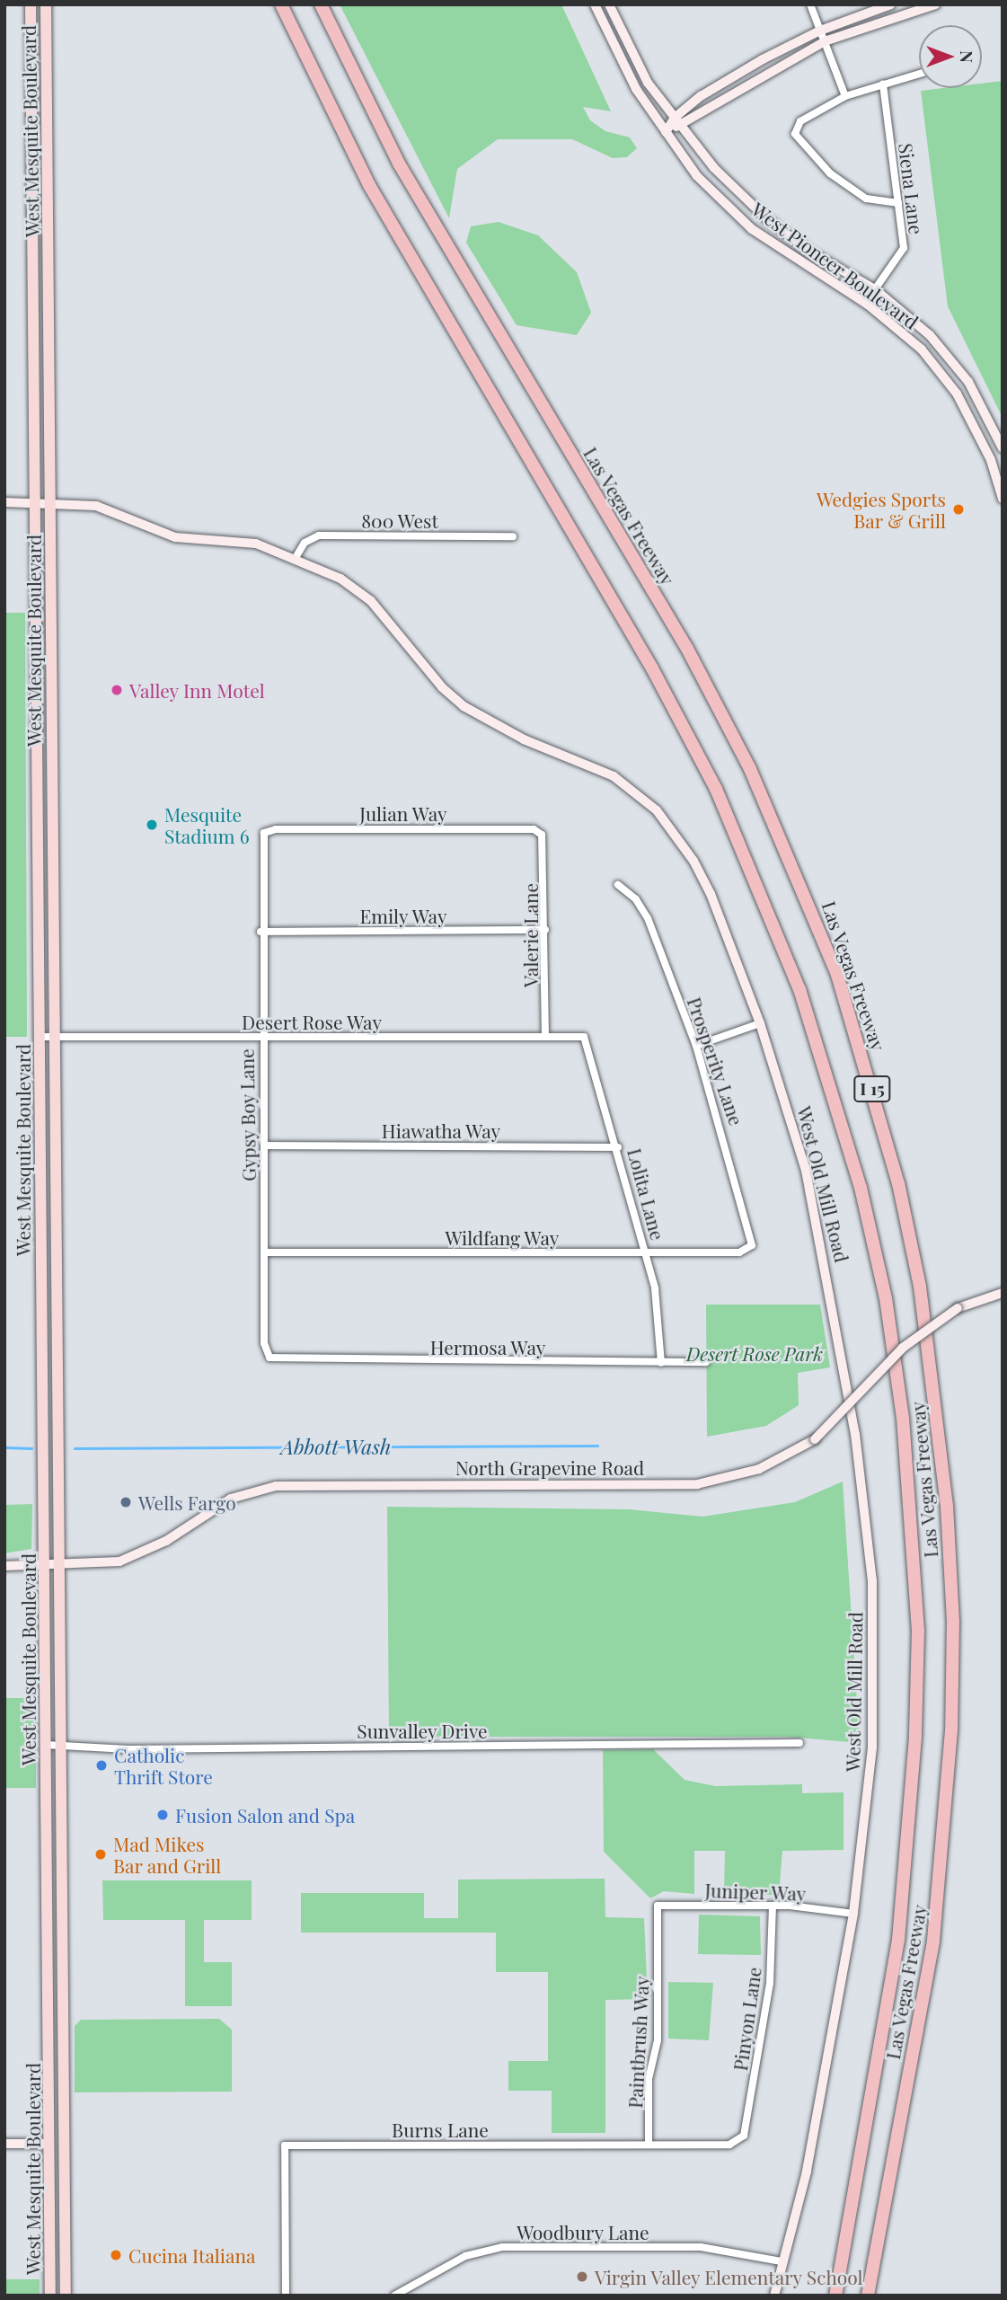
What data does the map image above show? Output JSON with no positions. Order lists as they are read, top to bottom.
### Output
{
  "streets": {
    "highway": ["Las Vegas Freeway", "I 15"],
    "main road": ["West Mesquite Boulevard"],
    "street": [
      "Siena Lane",
      "West Pioneer Boulevard",
      "800 West",
      "Julian Way",
      "Emily Way",
      "Valerie Lane",
      "Desert Rose Way",
      "Prosperity Lane",
      "Gypsy Boy Lane",
      "Hiawatha Way",
      "West Old Mill Road",
      "Lolita Lane",
      "Wildfang Way",
      "Hermosa Way",
      "North Grapevine Road",
      "Sunvalley Drive",
      "Juniper Way",
      "Pinyon Lane",
      "Paintbrush Way",
      "Burns Lane",
      "Woodbury Lane"
    ]
  },
  "crossings": [
    ["West Mesquite Boulevard", "Desert Rose Way"],
    ["West Mesquite Boulevard", "West Old Mill Road"],
    ["West Mesquite Boulevard", "North Grapevine Road"],
    ["West Mesquite Boulevard", "Sunvalley Drive"],
    ["Siena Lane", "West Pioneer Boulevard"],
    ["800 West", "West Old Mill Road"],
    ["Julian Way", "Valerie Lane"],
    ["Julian Way", "Gypsy Boy Lane"],
    ["Emily Way", "Valerie Lane"],
    ["Emily Way", "Gypsy Boy Lane"],
    ["Valerie Lane", "Desert Rose Way"],
    ["Desert Rose Way", "Gypsy Boy Lane"],
    ["Desert Rose Way", "Lolita Lane"],
    ["Prosperity Lane", "Wildfang Way"],
    ["Gypsy Boy Lane", "Hiawatha Way"],
    ["Gypsy Boy Lane", "Wildfang Way"],
    ["Gypsy Boy Lane", "Hermosa Way"],
    ["Hiawatha Way", "Lolita Lane"],
    ["West Old Mill Road", "Juniper Way"],
    ["West Old Mill Road", "Woodbury Lane"],
    ["Lolita Lane", "Wildfang Way"],
    ["Lolita Lane", "Hermosa Way"],
    ["Juniper Way", "Pinyon Lane"],
    ["Juniper Way", "Paintbrush Way"],
    ["Pinyon Lane", "Burns Lane"],
    ["Paintbrush Way", "Burns Lane"]
  ],
  "water": ["Abbott Wash"],
  "parks": ["Desert Rose Park"],
  "places": [
    "Wedgies Sports Bar & Grill",
    "Valley Inn Motel",
    "Mesquite Stadium 6",
    "Wells Fargo",
    "Catholic Thrift Store",
    "Fusion Salon and Spa",
    "Mad Mikes Bar and Grill",
    "Cucina Italiana",
    "Virgin Valley Elementary School"
  ],
  "north": "right"
}
